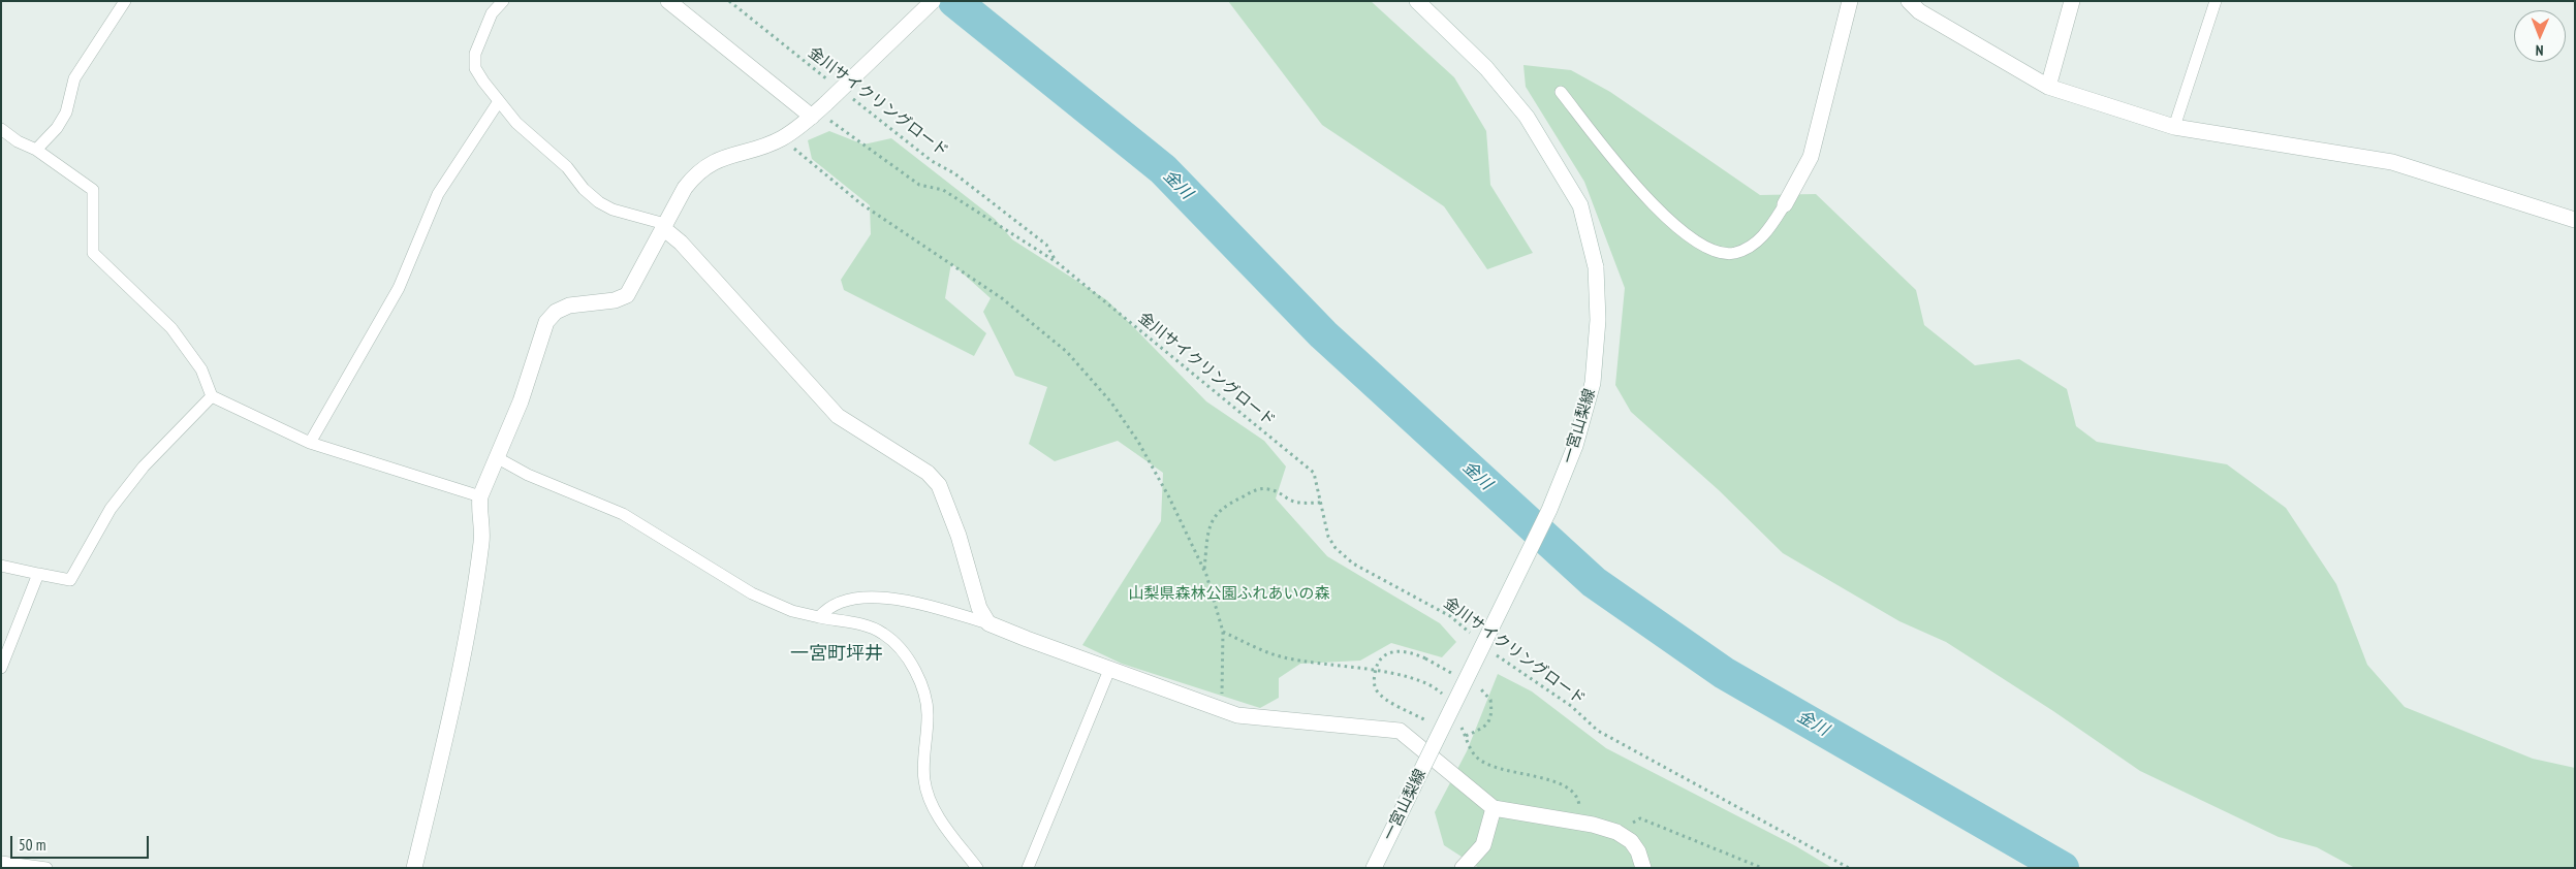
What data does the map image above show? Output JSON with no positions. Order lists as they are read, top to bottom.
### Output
{
  "streets": {
    "street": ["一宮山梨線"],
    "path": ["金川サイクリングロード"]
  },
  "districts": ["一宮町坪井"],
  "water": ["金川"],
  "parks": ["山梨県森林公園ふれあいの森"],
  "scale_bar": "50 m",
  "north": "bottom"
}
